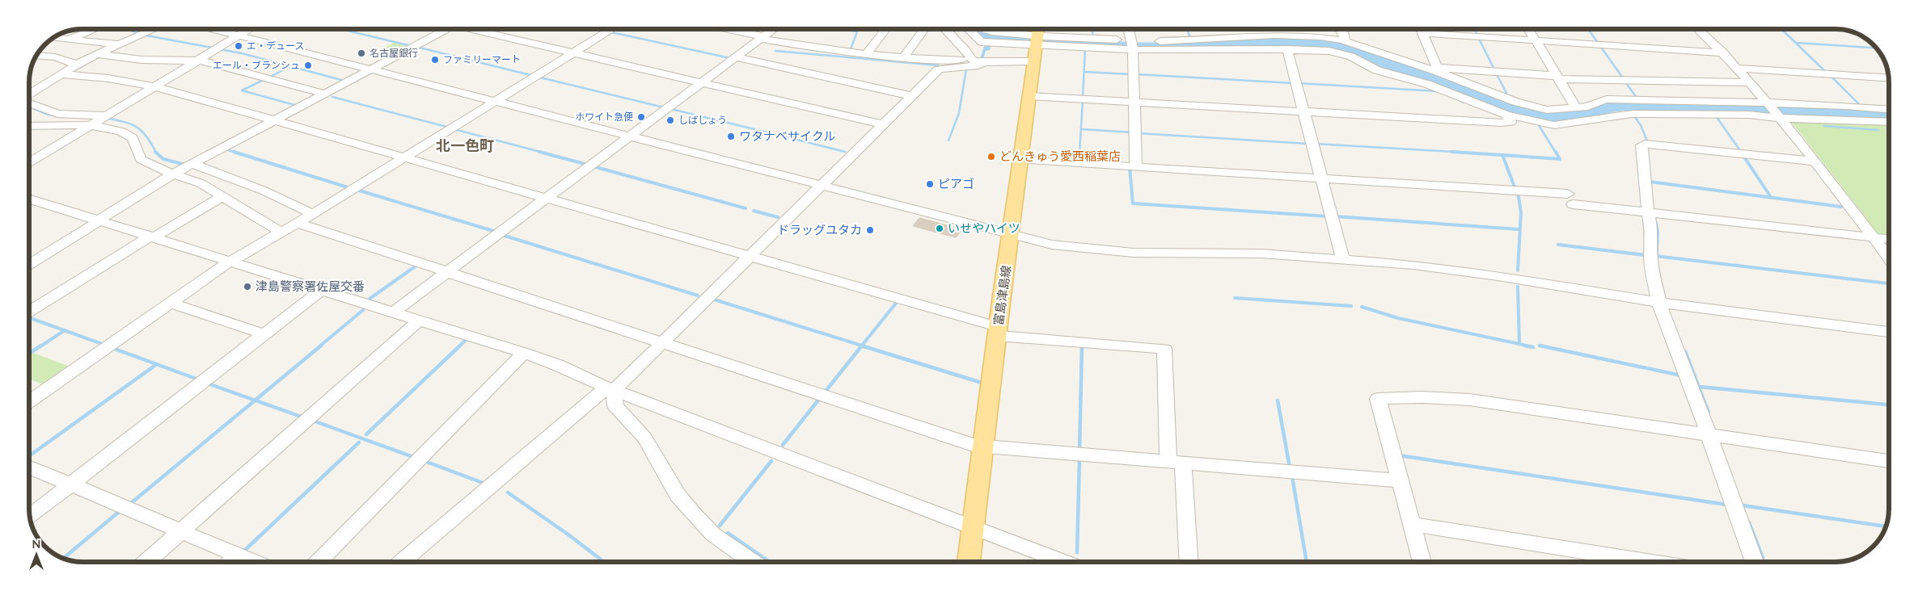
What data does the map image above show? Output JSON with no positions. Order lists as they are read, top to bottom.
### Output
{
  "streets": {
    "main road": ["富島津島線"]
  },
  "districts": ["北一色町"],
  "places": [
    "エ・デュース",
    "名古屋銀行",
    "ファミリーマート",
    "エール・ブランシュ",
    "ホワイト急便",
    "しばしょう",
    "ワタナベサイクル",
    "どんきゅう愛西稲葉店",
    "ピアゴ",
    "いせやハイツ",
    "ドラッグユタカ",
    "津島警察署佐屋交番"
  ],
  "north": "top"
}
